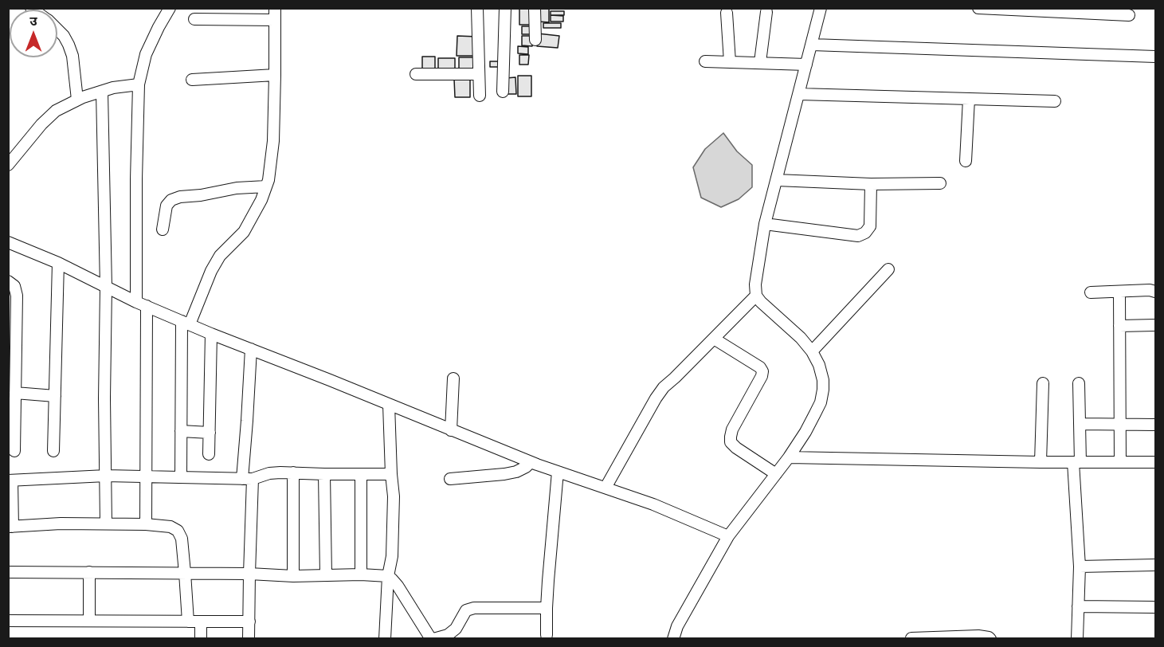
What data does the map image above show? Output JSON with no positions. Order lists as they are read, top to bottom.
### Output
{
  "north": "top"
}
